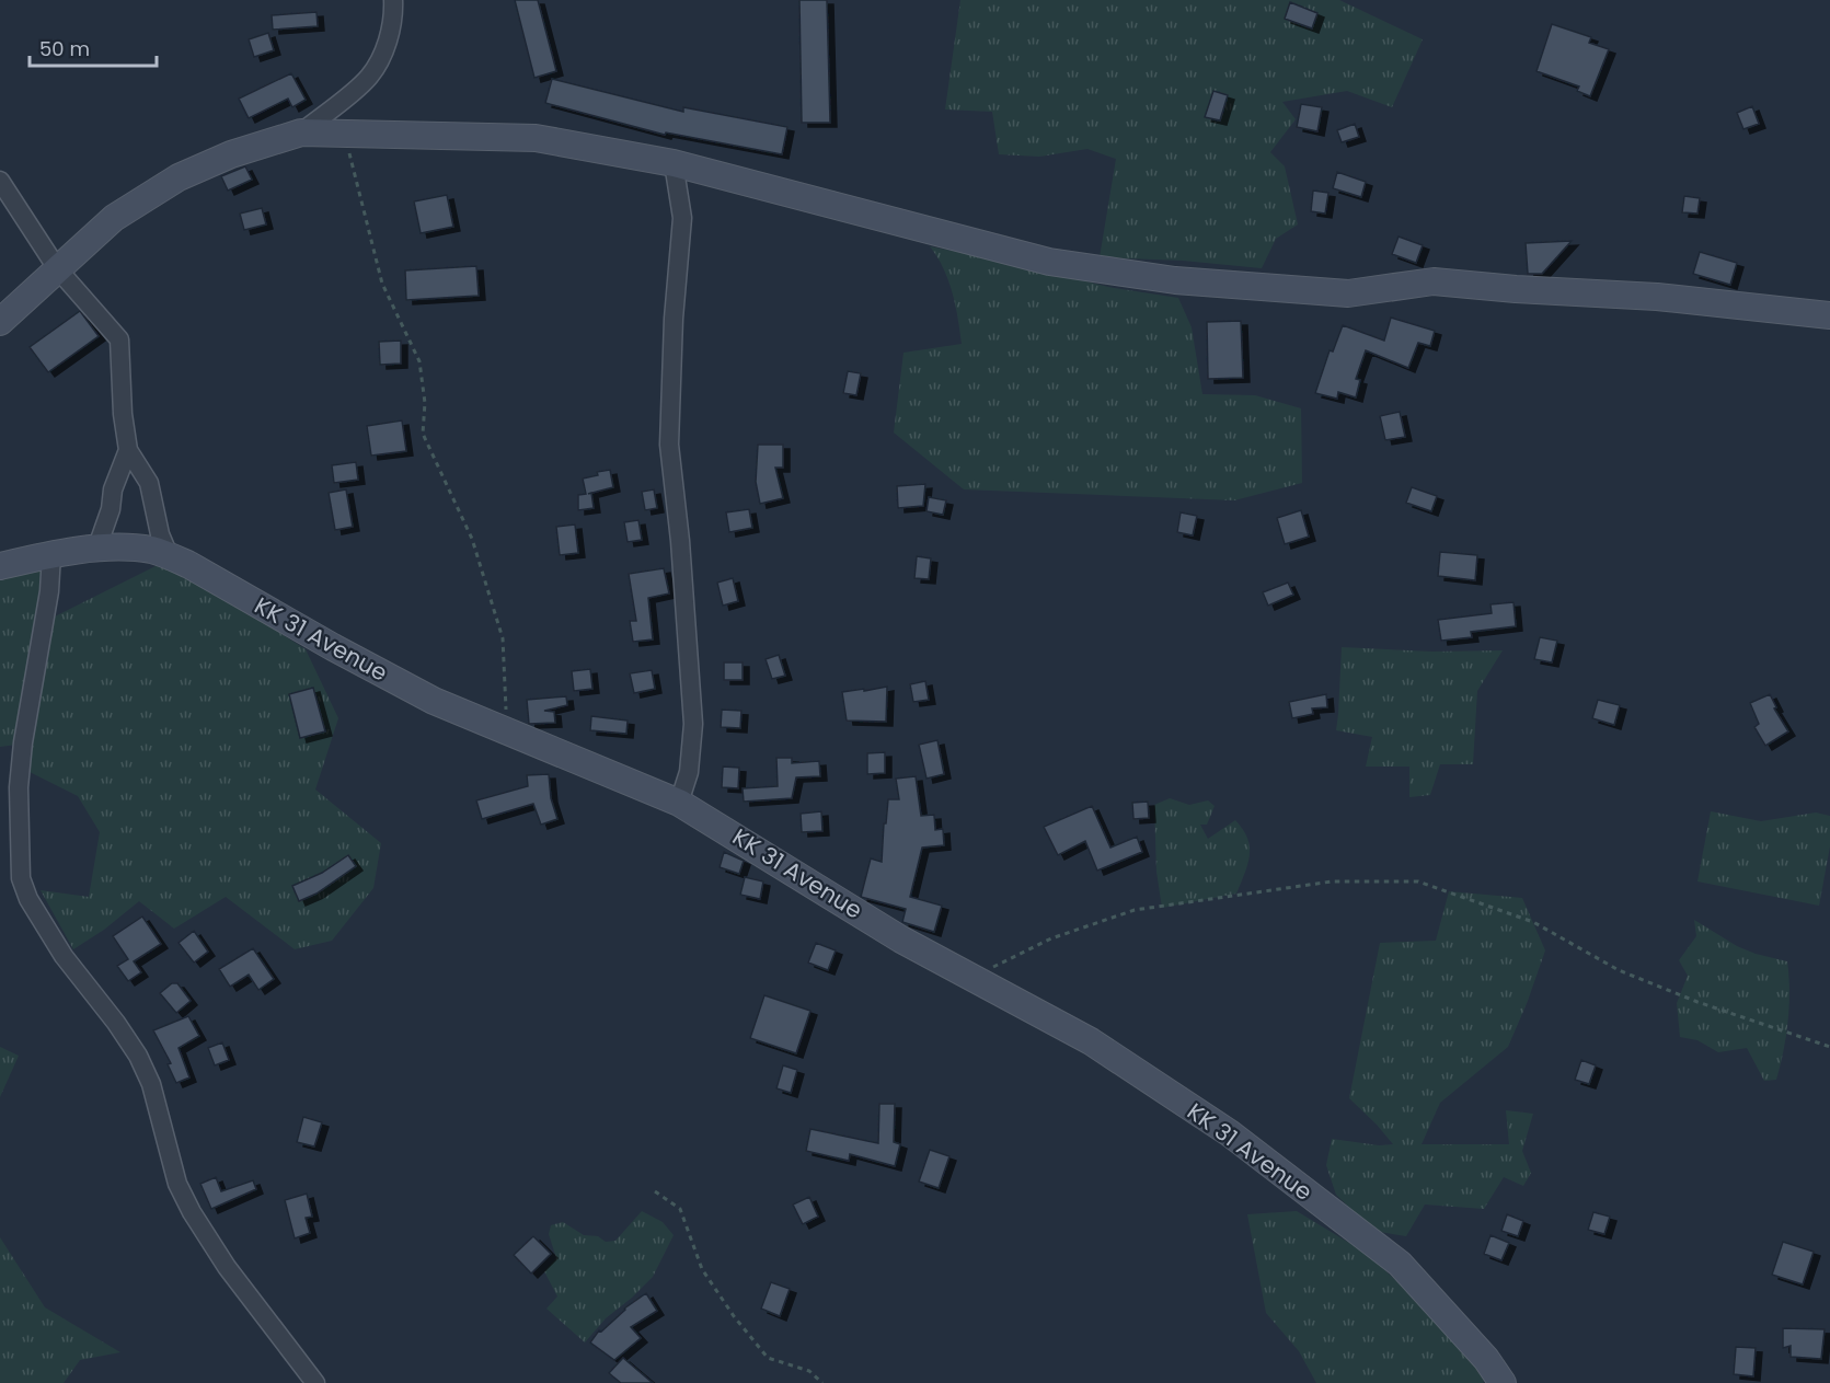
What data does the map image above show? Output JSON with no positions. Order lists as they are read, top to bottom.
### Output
{
  "streets": {
    "main road": ["KK 31 Avenue"]
  },
  "scale_bar": "50 m"
}
